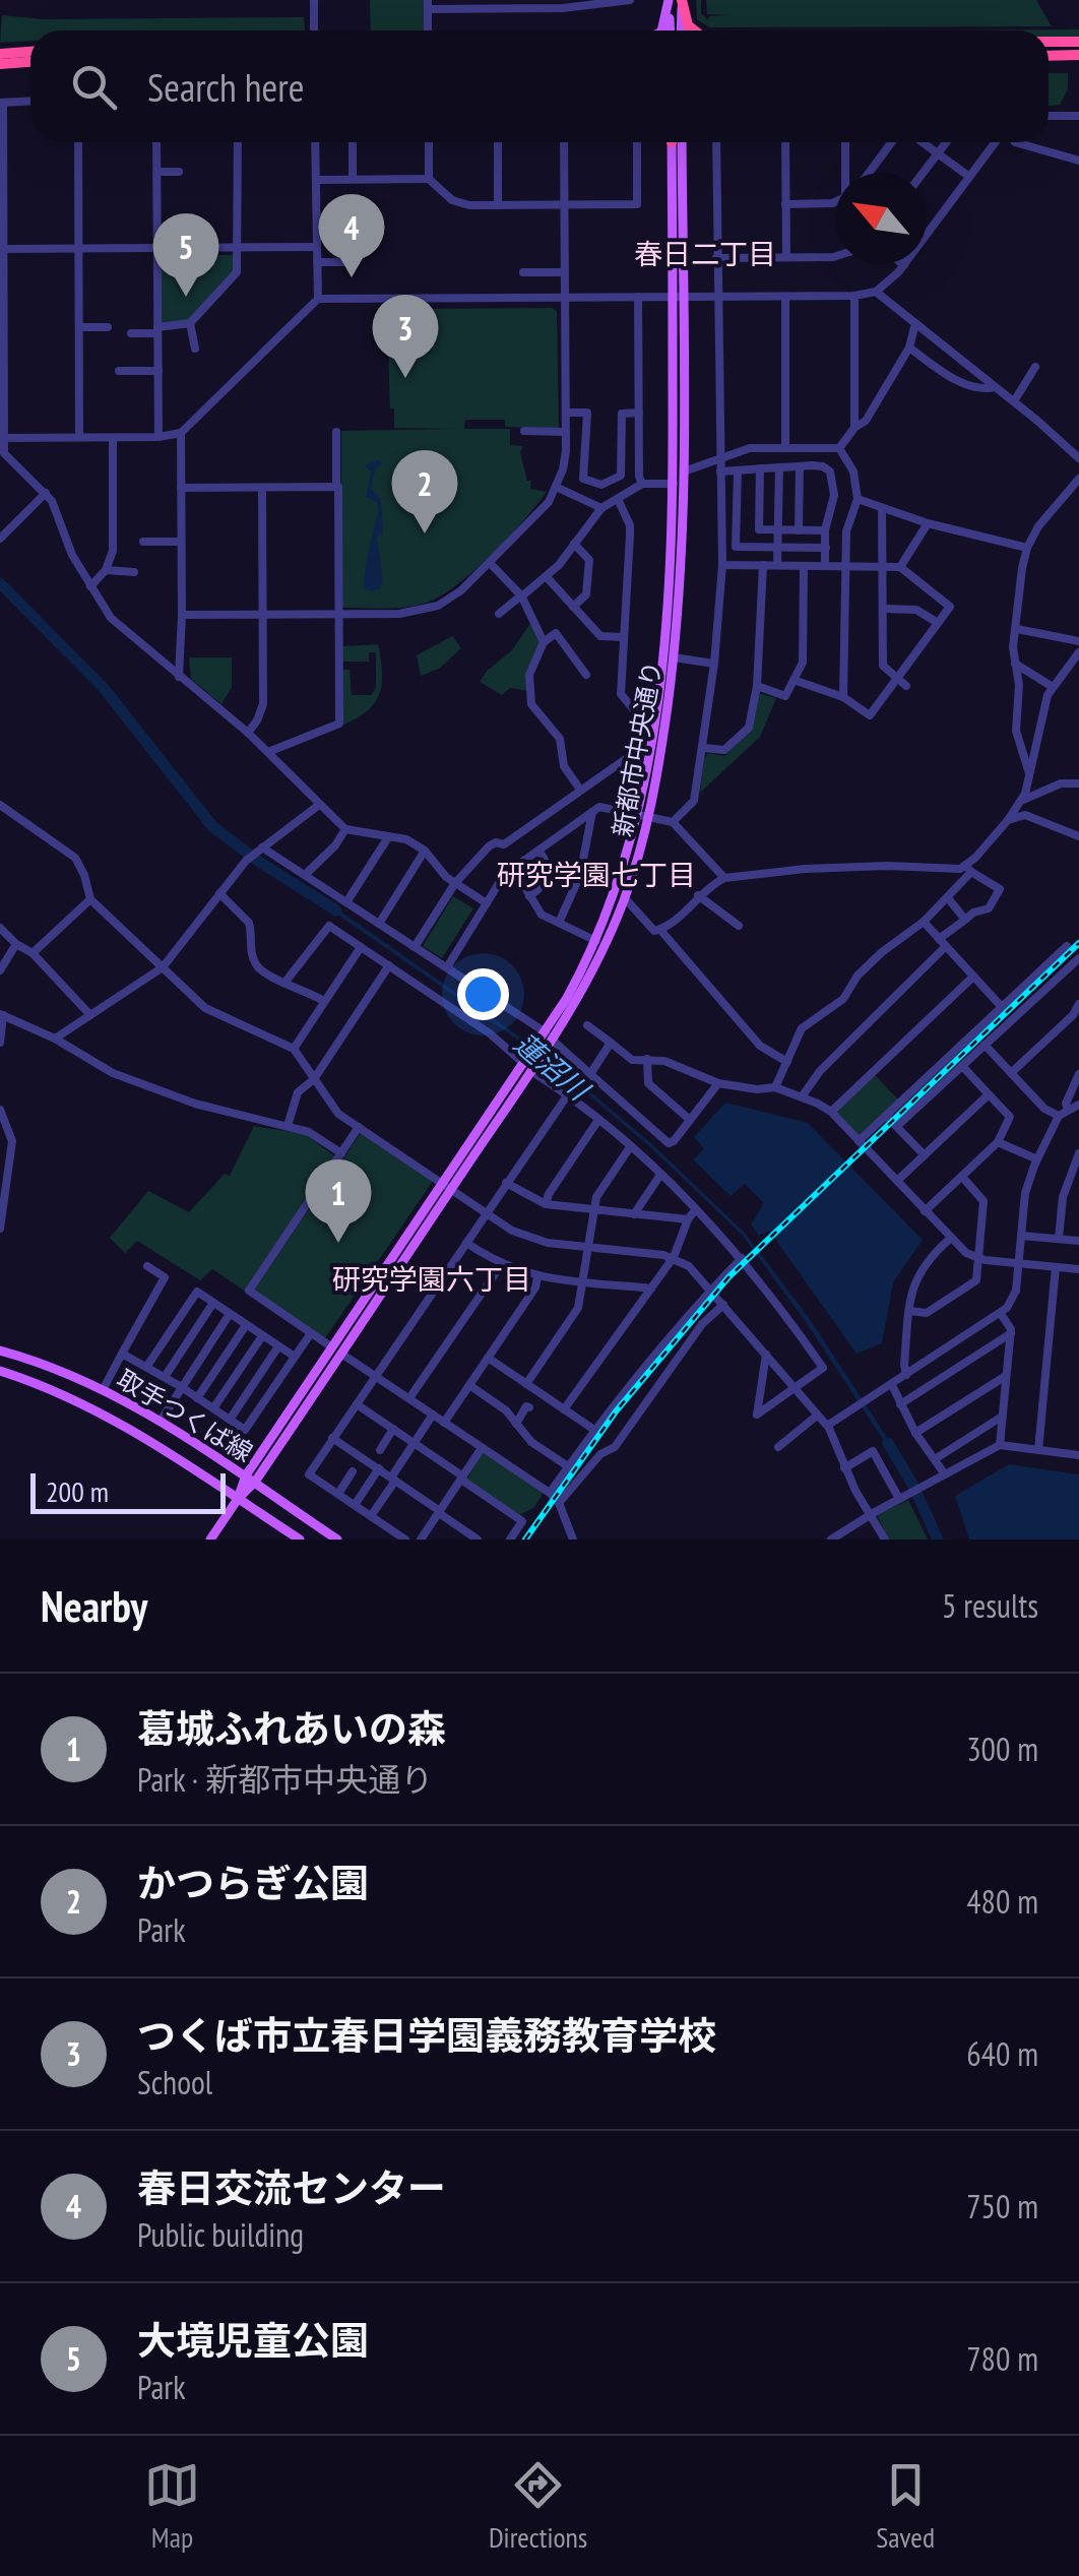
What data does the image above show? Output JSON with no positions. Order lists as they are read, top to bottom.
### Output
{
  "streets": {
    "main road": ["新都市中央通り", "取手つくば線"]
  },
  "crossings": [
    ["新都市中央通り", "取手つくば線"]
  ],
  "districts": ["春日二丁目", "研究学園七丁目", "研究学園六丁目"],
  "water": ["蓮沼川"],
  "scale_bar": "200 m",
  "north": "top left",
  "page": {
    "search": "Search here",
    "pins": [
      "4",
      "5",
      "3",
      "2",
      "1"
    ],
    "scale": "200 m",
    "heading": ["Nearby", "5 results"],
    "list": [
      {
        "mark": "1",
        "name": "葛城ふれあいの森",
        "note": "Park · 新都市中央通り",
        "value": "300 m"
      },
      {
        "mark": "2",
        "name": "かつらぎ公園",
        "note": "Park",
        "value": "480 m"
      },
      {
        "mark": "3",
        "name": "つくば市立春日学園義務教育学校",
        "note": "School",
        "value": "640 m"
      },
      {
        "mark": "4",
        "name": "春日交流センター",
        "note": "Public building",
        "value": "750 m"
      },
      {
        "mark": "5",
        "name": "大境児童公園",
        "note": "Park",
        "value": "780 m"
      }
    ],
    "nav": ["Map", "Directions", "Saved"]
  }
}
